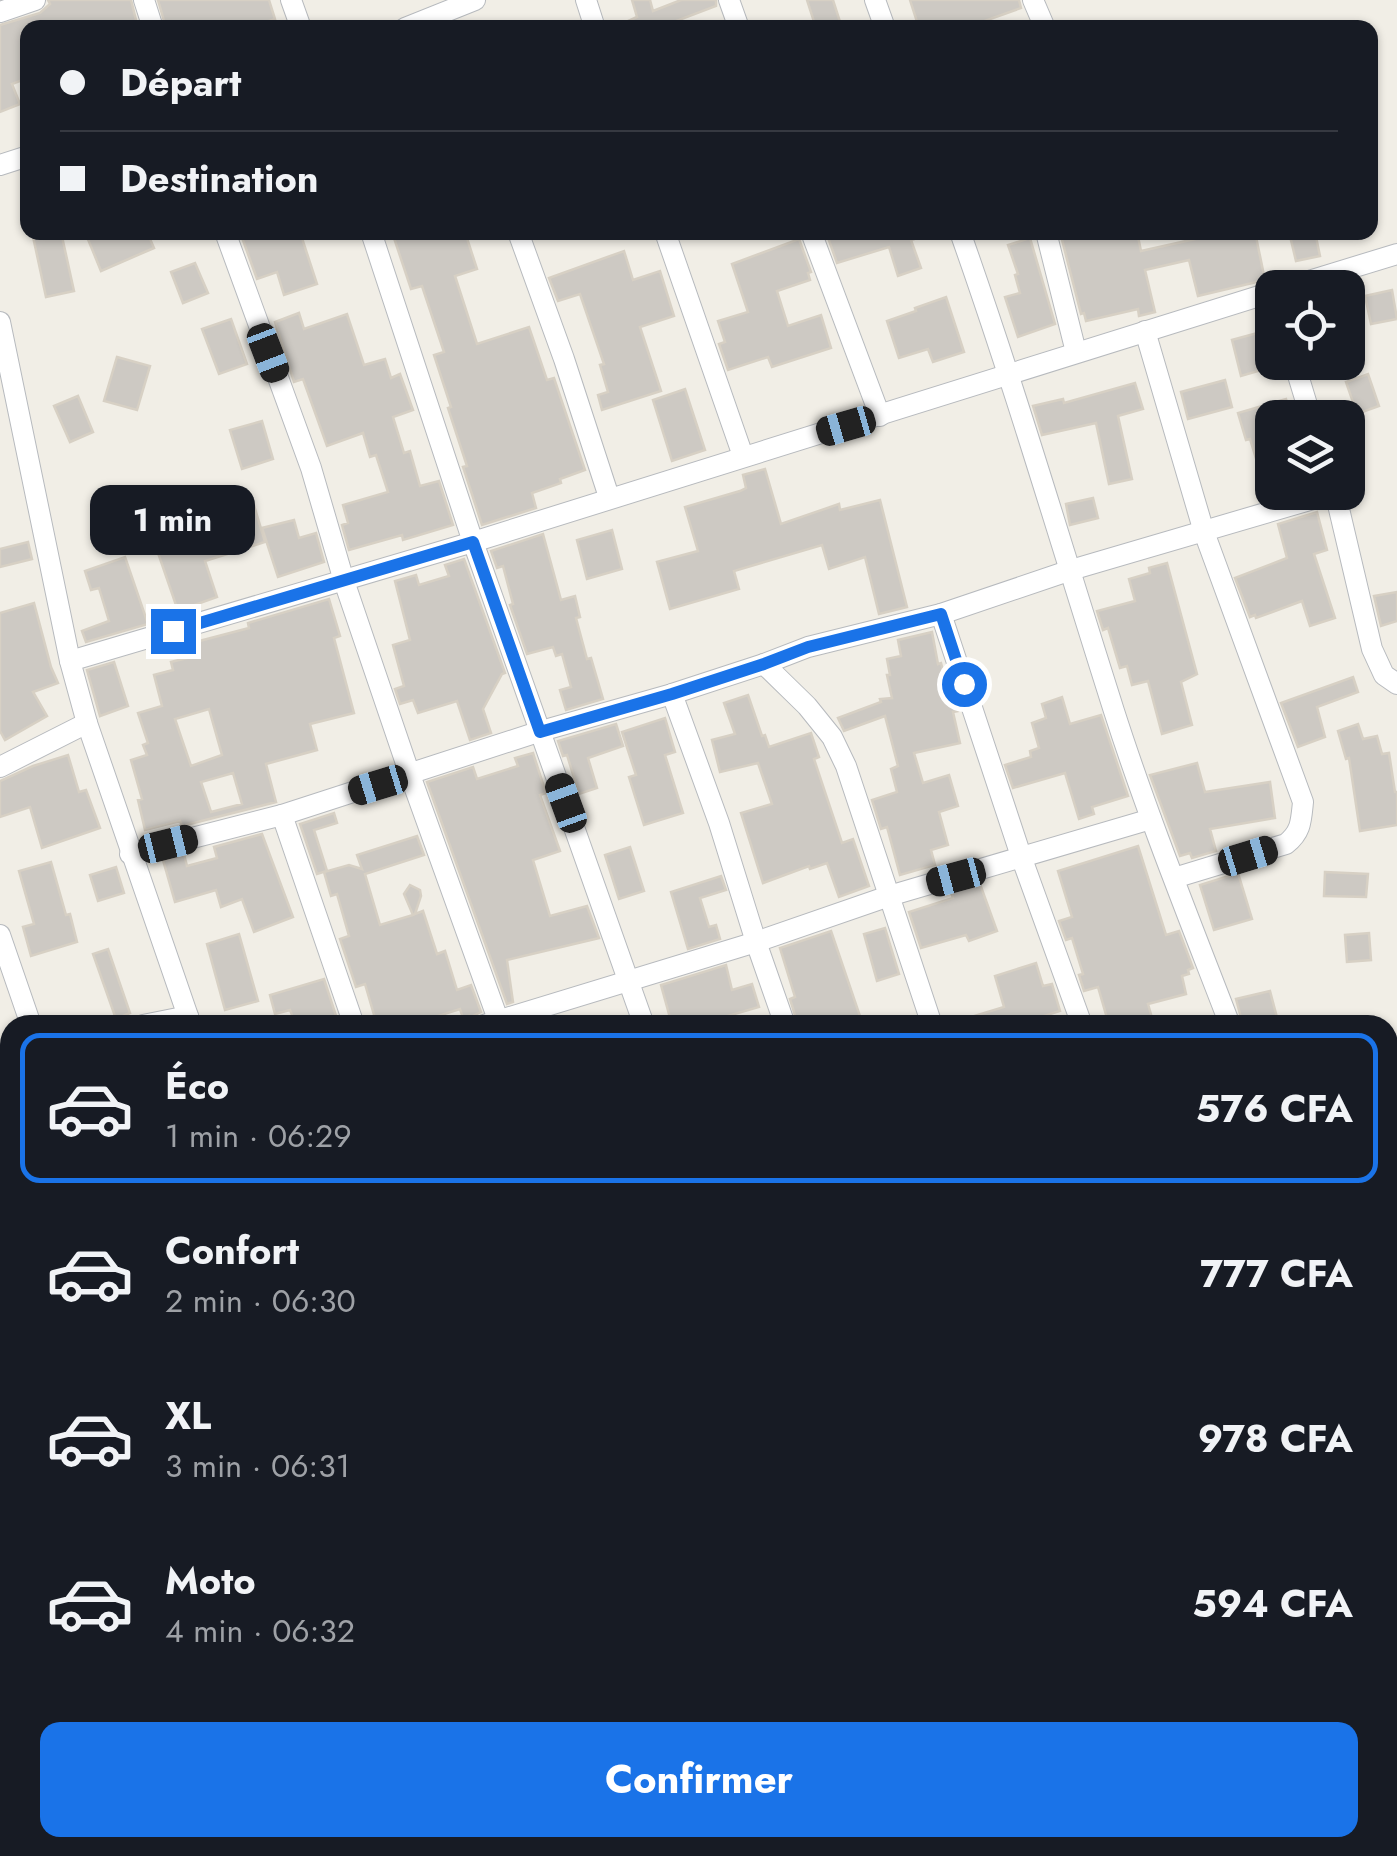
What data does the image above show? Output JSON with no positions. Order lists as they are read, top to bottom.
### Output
{
  "page": {
    "banner": ["Départ", "Destination"],
    "bubble": "1 min",
    "list": [
      {
        "name": "Éco",
        "note": "1 min · 06:29",
        "value": "576 CFA"
      },
      {
        "name": "Confort",
        "note": "2 min · 06:30",
        "value": "777 CFA"
      },
      {
        "name": "XL",
        "note": "3 min · 06:31",
        "value": "978 CFA"
      },
      {
        "name": "Moto",
        "note": "4 min · 06:32",
        "value": "594 CFA"
      }
    ],
    "buttons": "Confirmer"
  }
}
